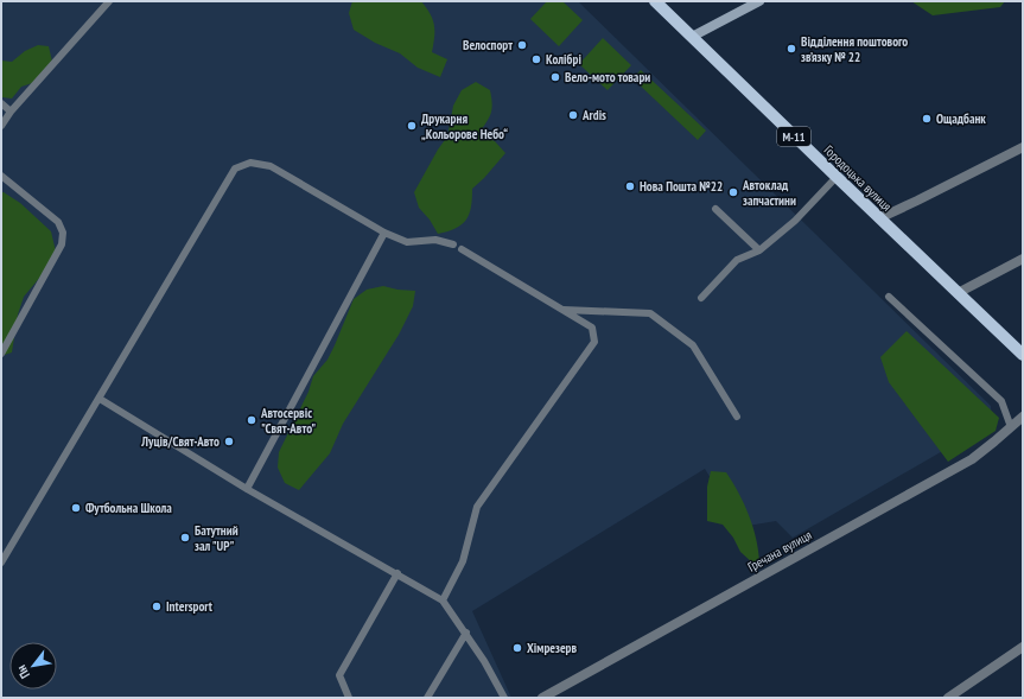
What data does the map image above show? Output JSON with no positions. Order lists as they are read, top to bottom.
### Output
{
  "streets": {
    "main road": ["М-11", "Городоцька вулиця"],
    "street": ["Гречана вулиця"]
  },
  "places": [
    "Велоспорт",
    "Відділення поштового зв’язку № 22",
    "Колібрі",
    "Вело-мото товари",
    "Ardis",
    "Ощадбанк",
    "Друкарня „Кольорове Небо“",
    "Нова Пошта №22",
    "Автоклад запчастини",
    "Автосервіс \"Свят-Авто\"",
    "Луців/Свят-Авто",
    "Футбольна Школа",
    "Батутний зал \"UP\"",
    "Intersport",
    "Хімрезерв"
  ],
  "north": "bottom left"
}
